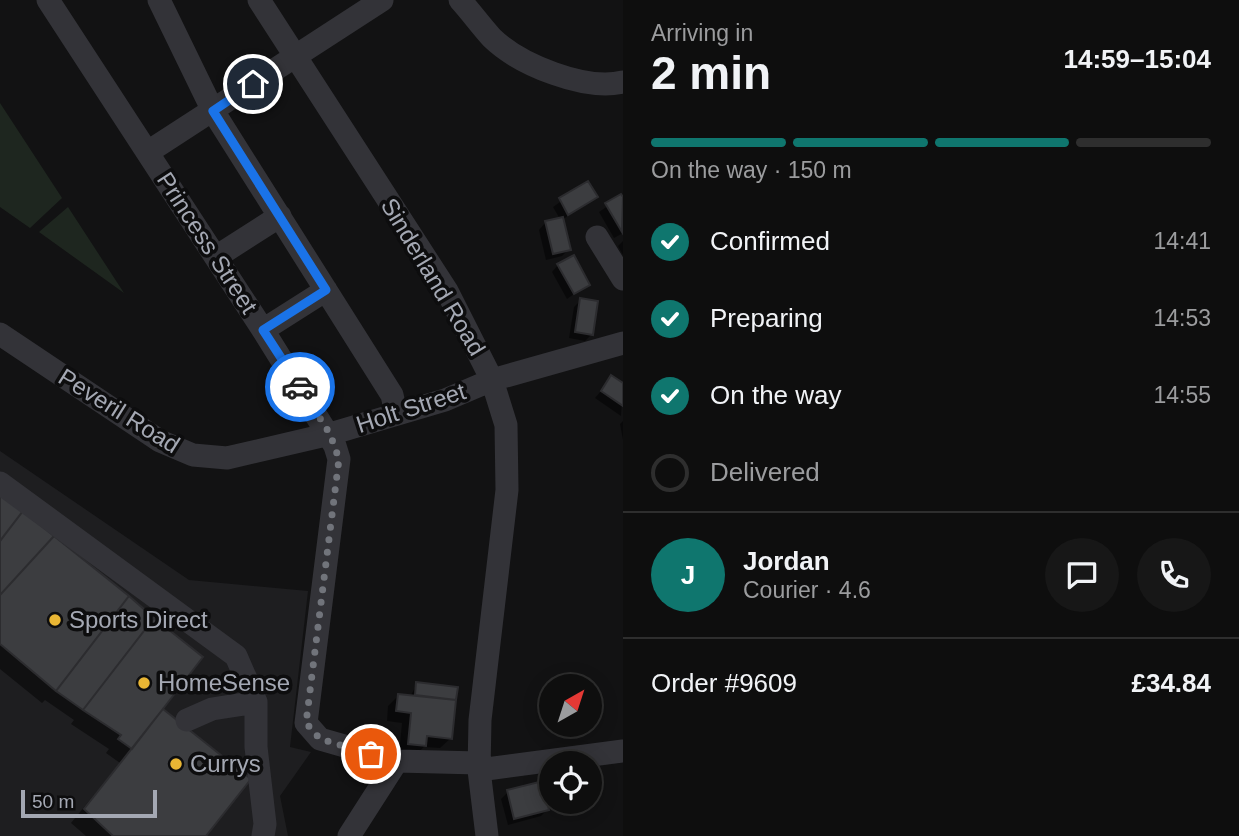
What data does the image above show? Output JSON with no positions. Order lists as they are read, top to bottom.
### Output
{
  "streets": {
    "street": [
      "Princess Street",
      "Sinderland Road",
      "Holt Street",
      "Peveril Road"
    ]
  },
  "crossings": [
    ["Princess Street", "Holt Street"],
    ["Princess Street", "Peveril Road"],
    ["Sinderland Road", "Holt Street"],
    ["Holt Street", "Peveril Road"]
  ],
  "places": ["Sports Direct", "HomeSense", "Currys"],
  "scale_bar": "50 m",
  "north": "top right",
  "page": {
    "heading": ["2 min", "Arriving in", "14:59–15:04"],
    "panel": [
      "Jordan",
      "Courier · 4.6",
      "Order #9609",
      "£34.84"
    ],
    "bar": "On the way · 150 m",
    "list": [
      ["Confirmed", "14:41"],
      ["Preparing", "14:53"],
      ["On the way", "14:55"],
      "Delivered"
    ],
    "round": "J",
    "scale": "50 m"
  }
}
